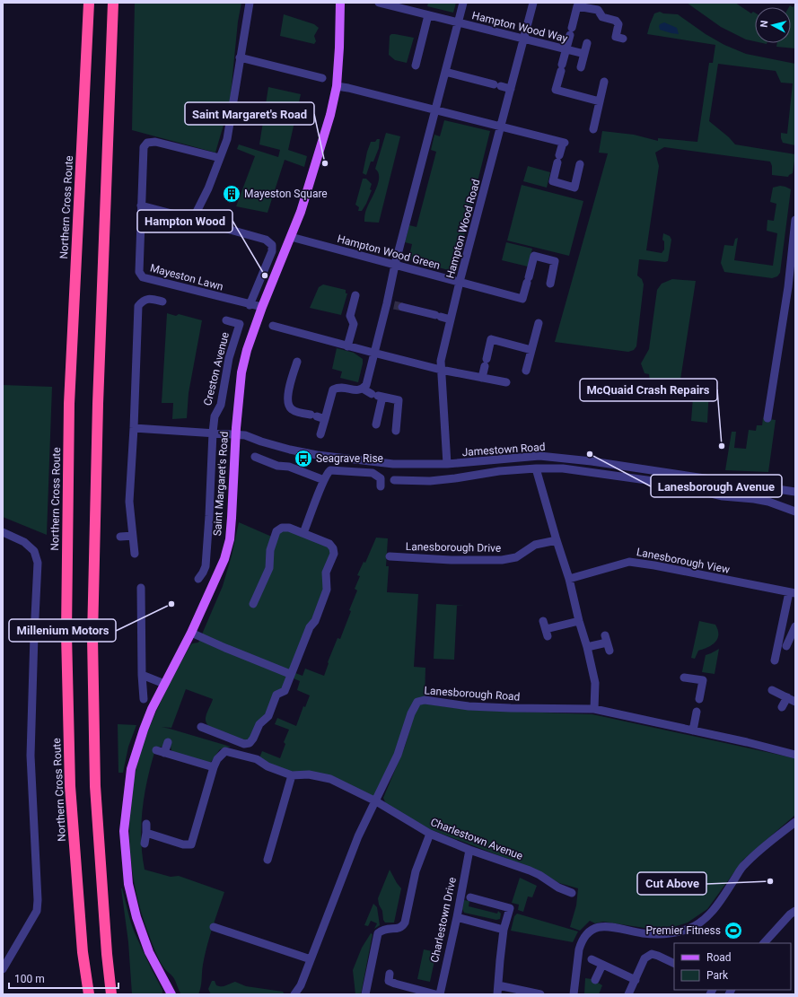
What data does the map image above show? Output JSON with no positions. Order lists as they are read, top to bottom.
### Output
{
  "streets": {
    "highway": ["Northern Cross Route"],
    "main road": ["Saint Margaret's Road"],
    "street": [
      "Hampton Wood Way",
      "Hampton Wood Road",
      "Hampton Wood Green",
      "Mayeston Lawn",
      "Creston Avenue",
      "Jamestown Road",
      "Lanesborough Drive",
      "Lanesborough View",
      "Lanesborough Road",
      "Charlestown Avenue",
      "Charlestown Drive"
    ]
  },
  "crossings": [
    ["Hampton Wood Way", "Hampton Wood Road"],
    ["Hampton Wood Road", "Hampton Wood Green"],
    ["Hampton Wood Road", "Jamestown Road"],
    ["Hampton Wood Green", "Saint Margaret's Road"],
    ["Mayeston Lawn", "Saint Margaret's Road"],
    ["Creston Avenue", "Jamestown Road"],
    ["Jamestown Road", "Saint Margaret's Road"],
    ["Lanesborough Road", "Charlestown Avenue"],
    ["Charlestown Avenue", "Charlestown Drive"]
  ],
  "places": {
    "other": [
      "Saint Margaret's Road",
      "Hampton Wood",
      "McQuaid Crash Repairs",
      "Lanesborough Avenue",
      "Millenium Motors",
      "Cut Above"
    ],
    "building": ["Mayeston Square"],
    "bus stop": ["Seagrave Rise"],
    "sports": ["Premier Fitness"]
  },
  "legend": ["Road", "Park"],
  "scale_bar": "100 m",
  "north": "left"
}
